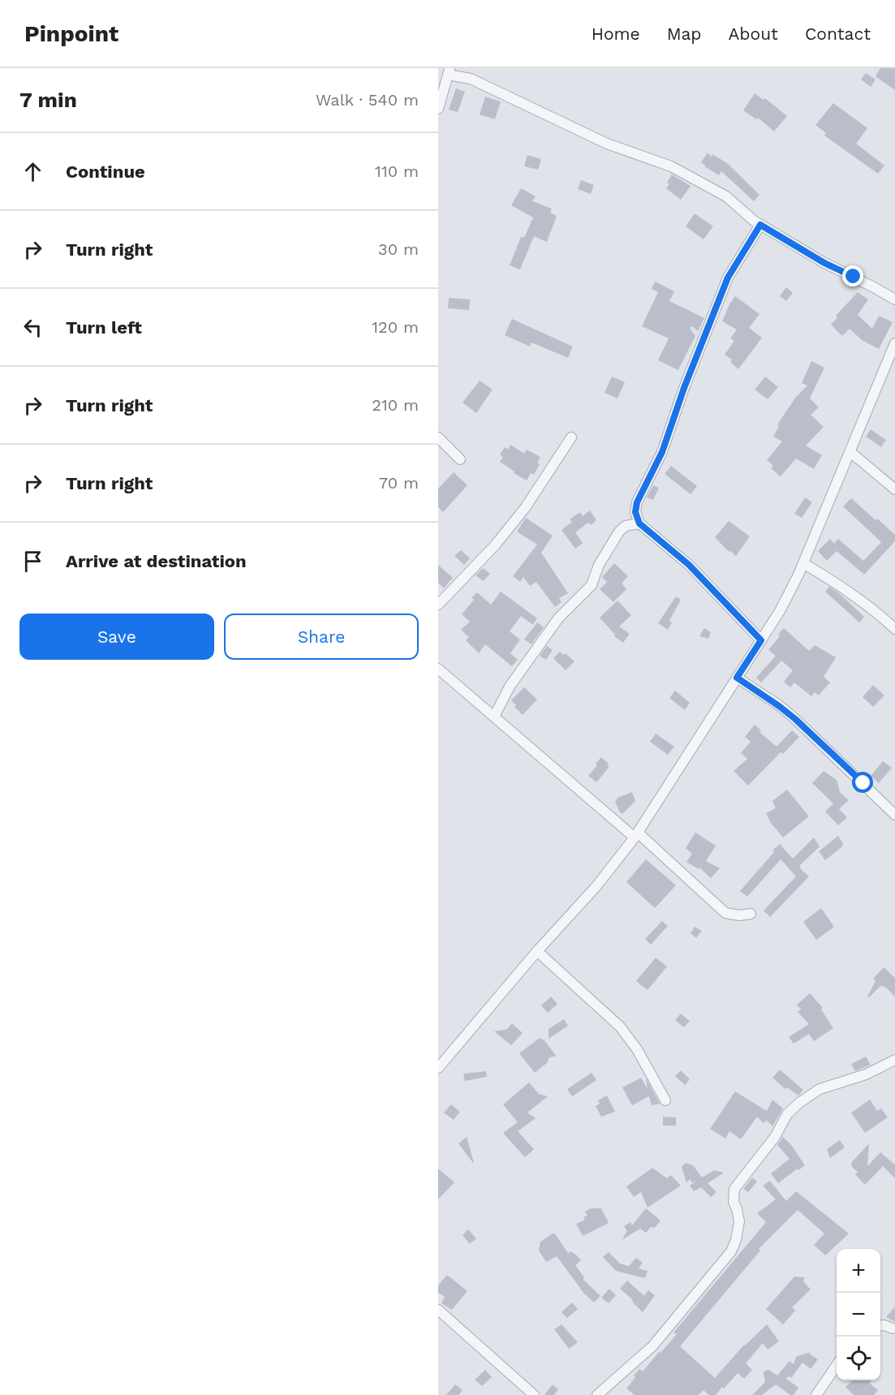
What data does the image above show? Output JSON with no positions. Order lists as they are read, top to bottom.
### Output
{
  "page": {
    "header": "Pinpoint",
    "nav": [
      "Home",
      "Map",
      "About",
      "Contact"
    ],
    "heading": ["7 min", "Walk · 540 m"],
    "list": [
      ["Continue", "110 m"],
      ["Turn right", "30 m"],
      ["Turn left", "120 m"],
      ["Turn right", "210 m"],
      ["Turn right", "70 m"],
      "Arrive at destination"
    ],
    "buttons": ["Save", "Share"],
    "map_buttons": ["+", "−"]
  }
}
